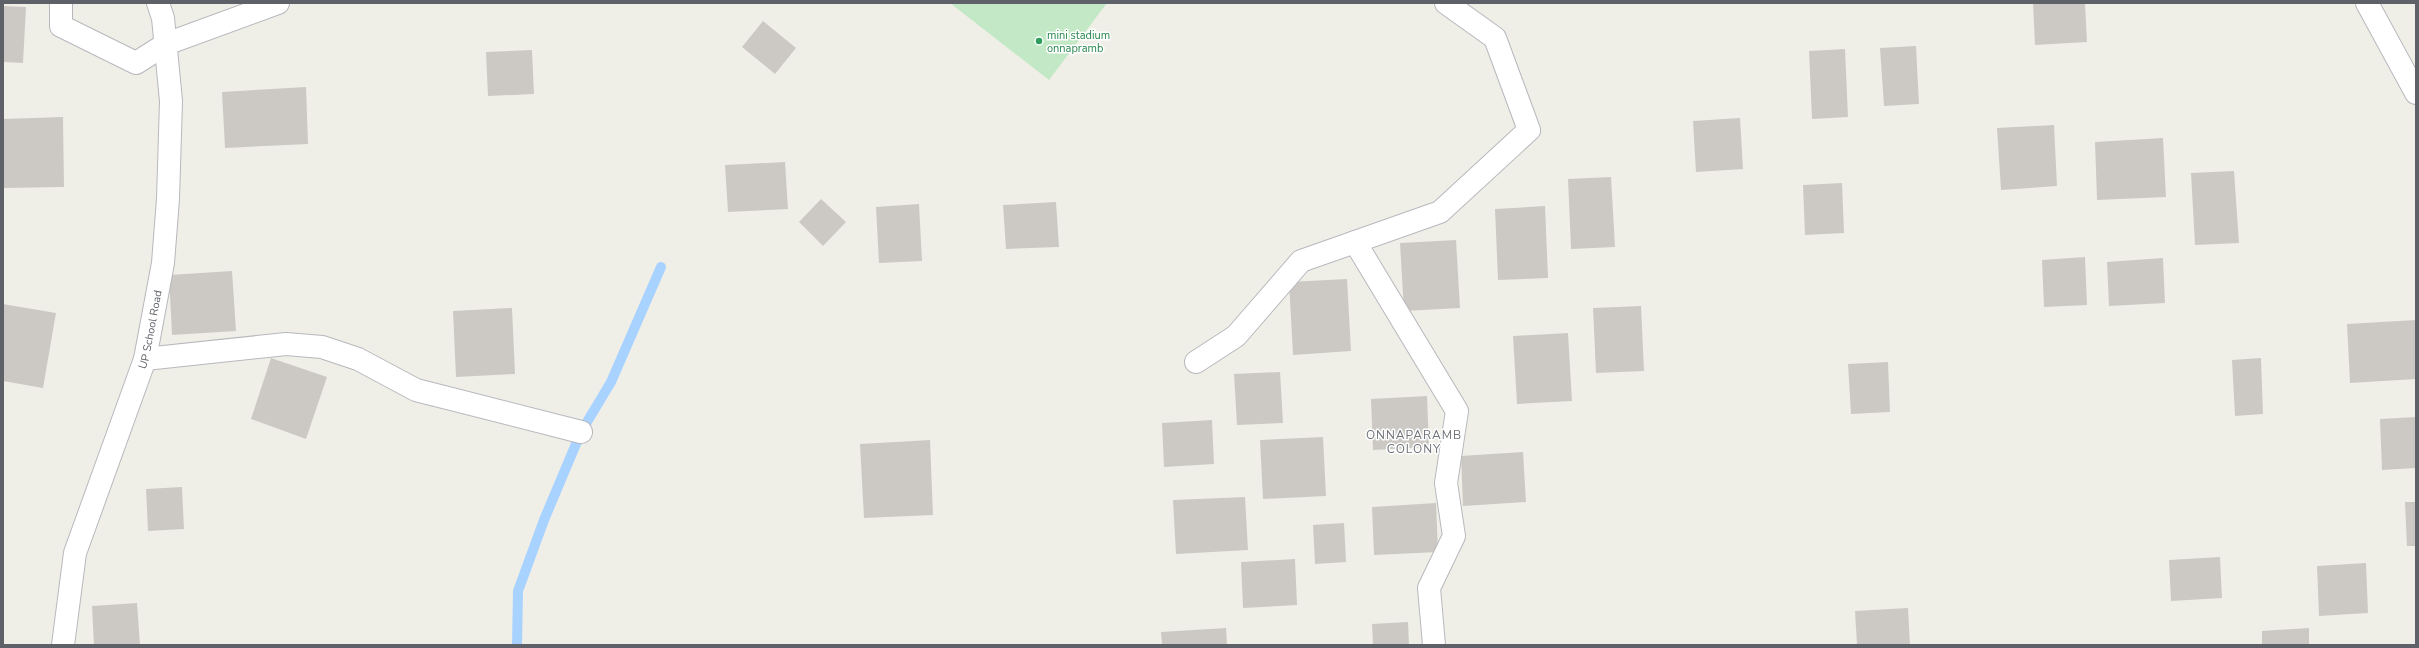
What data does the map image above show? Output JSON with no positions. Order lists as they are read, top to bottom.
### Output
{
  "streets": {
    "street": ["UP School Road"]
  },
  "districts": ["ONNAPARAMB COLONY"],
  "places": ["mini stadium onnapramb"]
}
